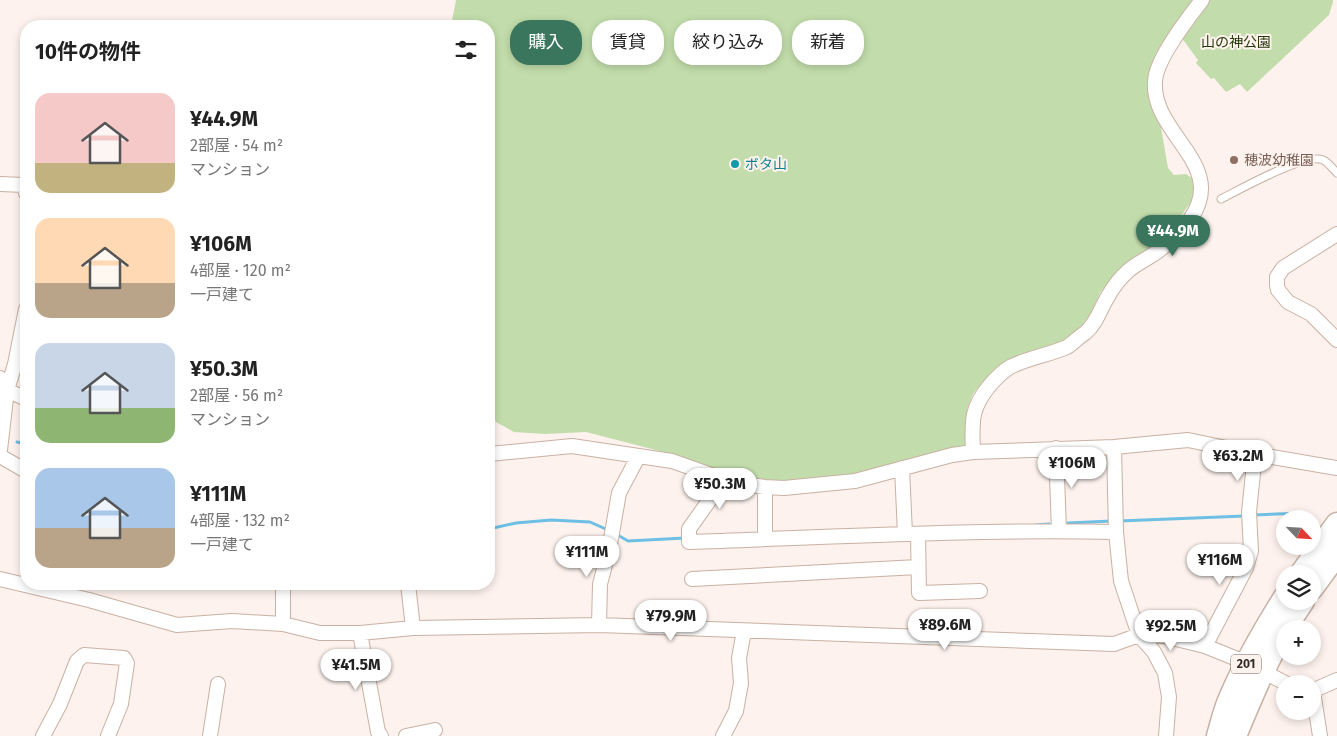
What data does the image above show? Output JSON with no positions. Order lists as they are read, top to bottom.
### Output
{
  "streets": {
    "highway": ["201"]
  },
  "parks": ["山の神公園"],
  "places": ["穂波幼稚園", "ボタ山"],
  "north": "bottom right",
  "page": {
    "chip": [
      "購入",
      "賃貸",
      "絞り込み",
      "新着"
    ],
    "heading": "10件の物件",
    "list": [
      {
        "name": "¥44.9M",
        "note": "2部屋 · 54 m² · マンション"
      },
      {
        "name": "¥106M",
        "note": "4部屋 · 120 m² · 一戸建て"
      },
      {
        "name": "¥50.3M",
        "note": "2部屋 · 56 m² · マンション"
      },
      {
        "name": "¥111M",
        "note": "4部屋 · 132 m² · 一戸建て"
      }
    ],
    "price": [
      "¥44.9M",
      "¥63.2M",
      "¥106M",
      "¥50.3M",
      "¥111M",
      "¥116M",
      "¥79.9M",
      "¥89.6M",
      "¥92.5M",
      "¥41.5M"
    ],
    "map_buttons": ["+", "−"]
  }
}
